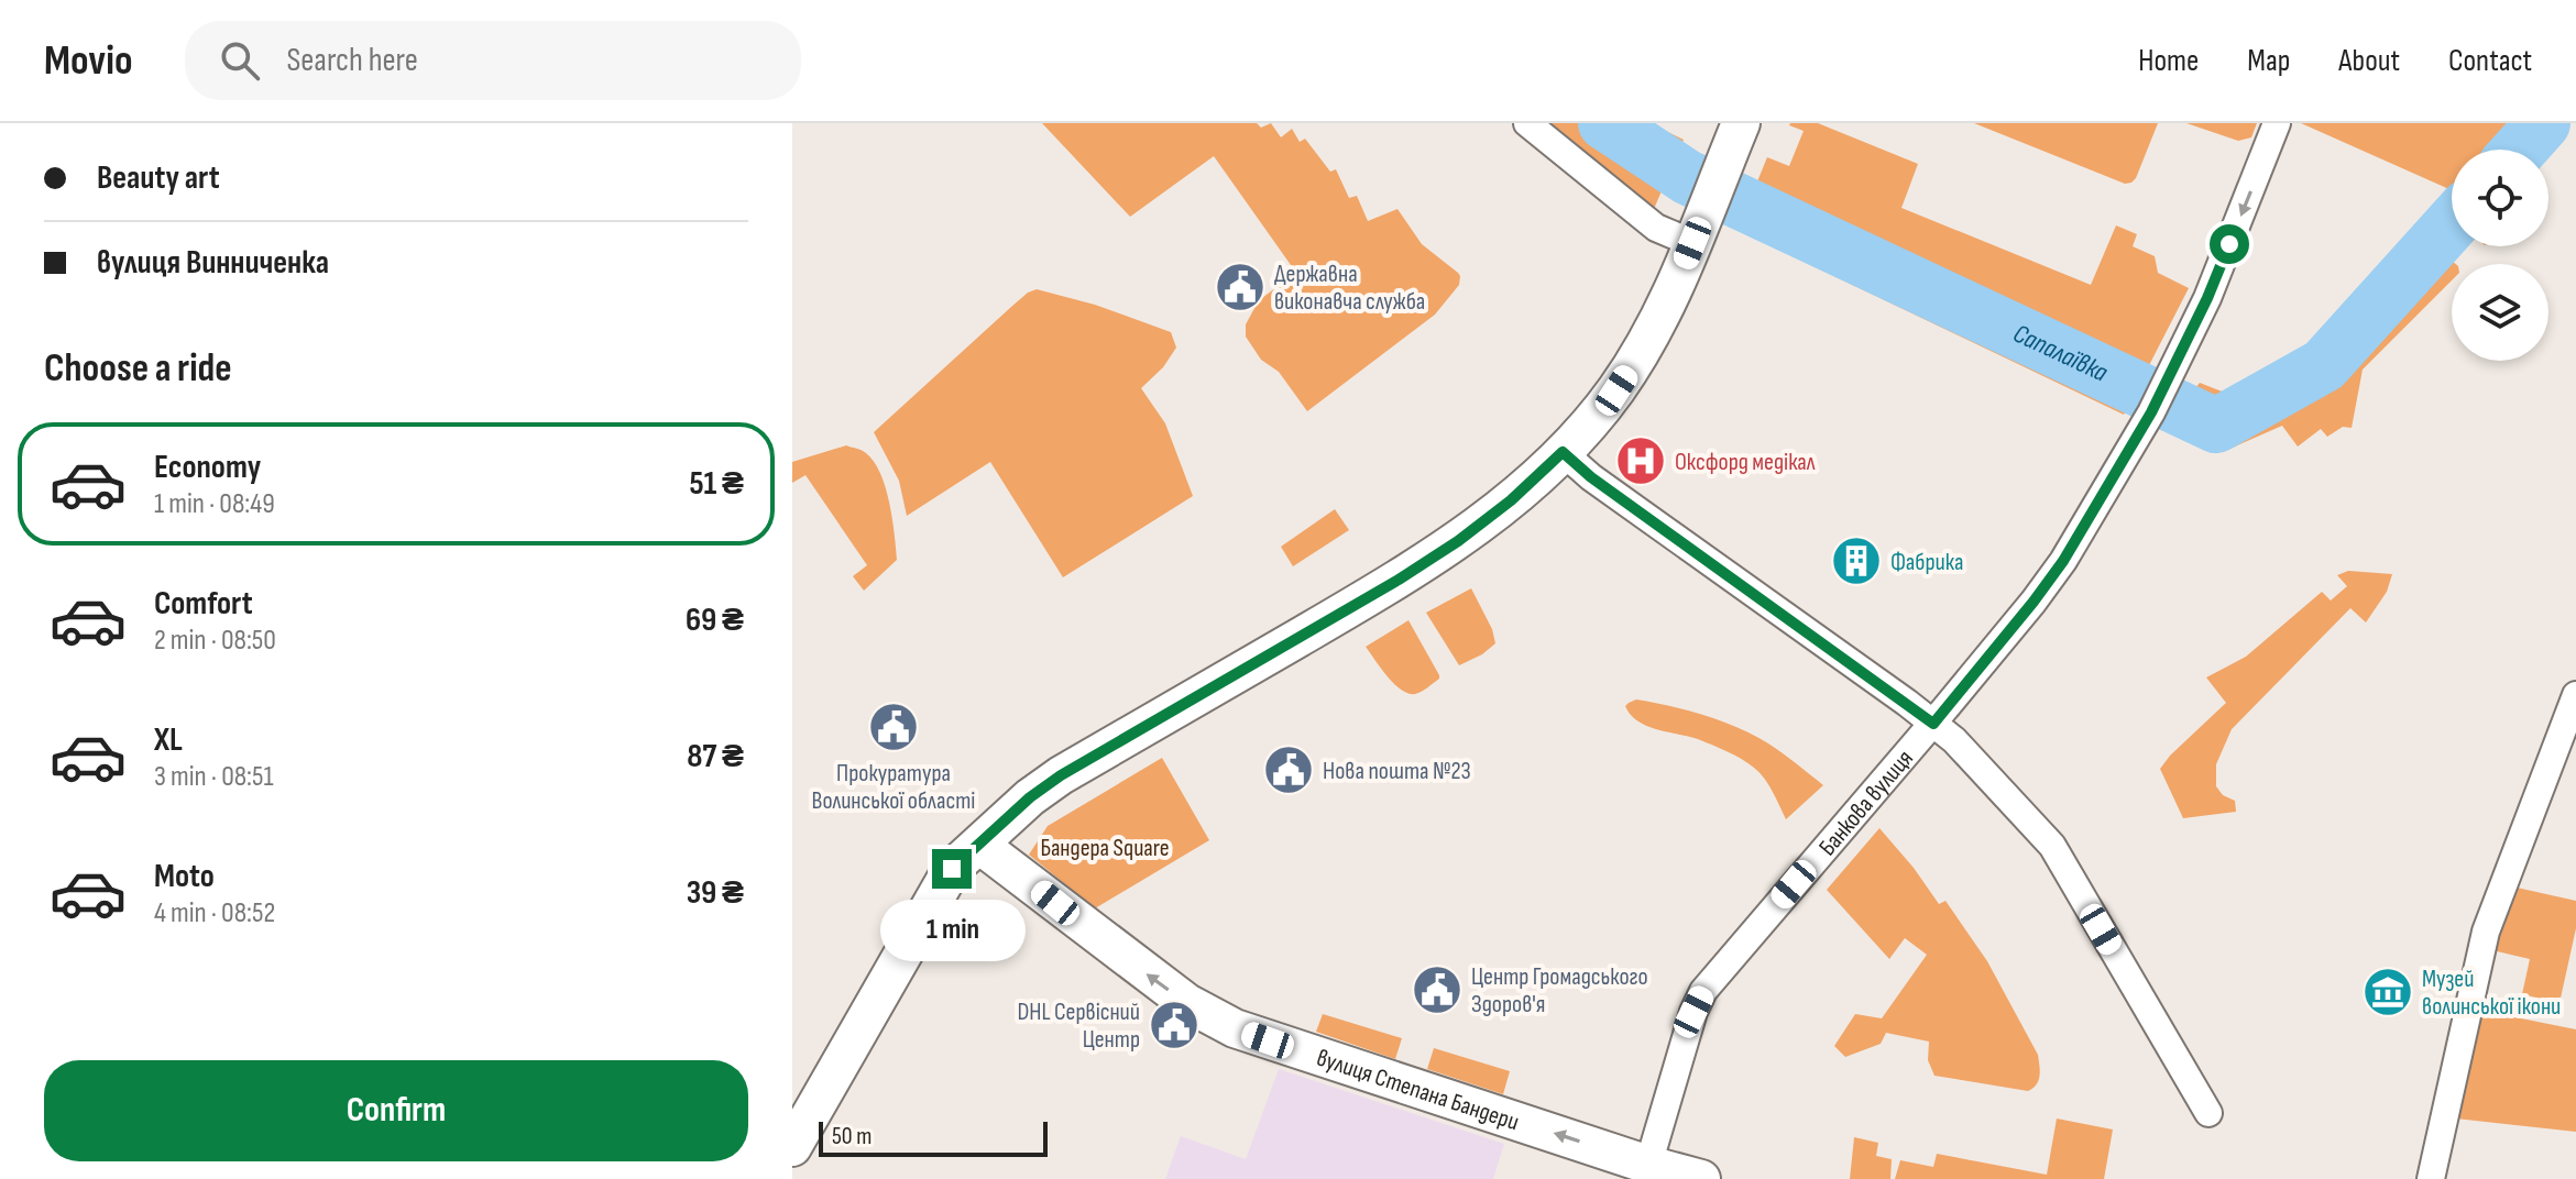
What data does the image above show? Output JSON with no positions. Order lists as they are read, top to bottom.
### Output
{
  "streets": {
    "street": ["Банкова вулиця", "вулиця Степана Бандери"]
  },
  "crossings": [
    ["Банкова вулиця", "вулиця Степана Бандери"]
  ],
  "one_way": ["Банкова вулиця", "вулиця Степана Бандери"],
  "water": ["Сапалаївка"],
  "parks": ["Бандера Square"],
  "places": {
    "public building": [
      "Державна виконавча служба",
      "Прокуратура Волинської області",
      "Нова пошта №23",
      "Центр Громадського Здоров'я",
      "DHL Сервісний Центр"
    ],
    "hospital": ["Оксфорд медікал"],
    "building": ["Фабрика"],
    "museum": ["Музей волинської ікони"]
  },
  "scale_bar": "50 m",
  "page": {
    "header": "Movio",
    "search": "Search here",
    "nav": [
      "Home",
      "Map",
      "About",
      "Contact"
    ],
    "banner": ["Beauty art", "вулиця Винниченка"],
    "heading": "Choose a ride",
    "list": [
      {
        "name": "Economy",
        "note": "1 min · 08:49",
        "value": "51 ₴"
      },
      {
        "name": "Comfort",
        "note": "2 min · 08:50",
        "value": "69 ₴"
      },
      {
        "name": "XL",
        "note": "3 min · 08:51",
        "value": "87 ₴"
      },
      {
        "name": "Moto",
        "note": "4 min · 08:52",
        "value": "39 ₴"
      }
    ],
    "bubble": "1 min",
    "buttons": "Confirm",
    "scale": "50 m"
  }
}
